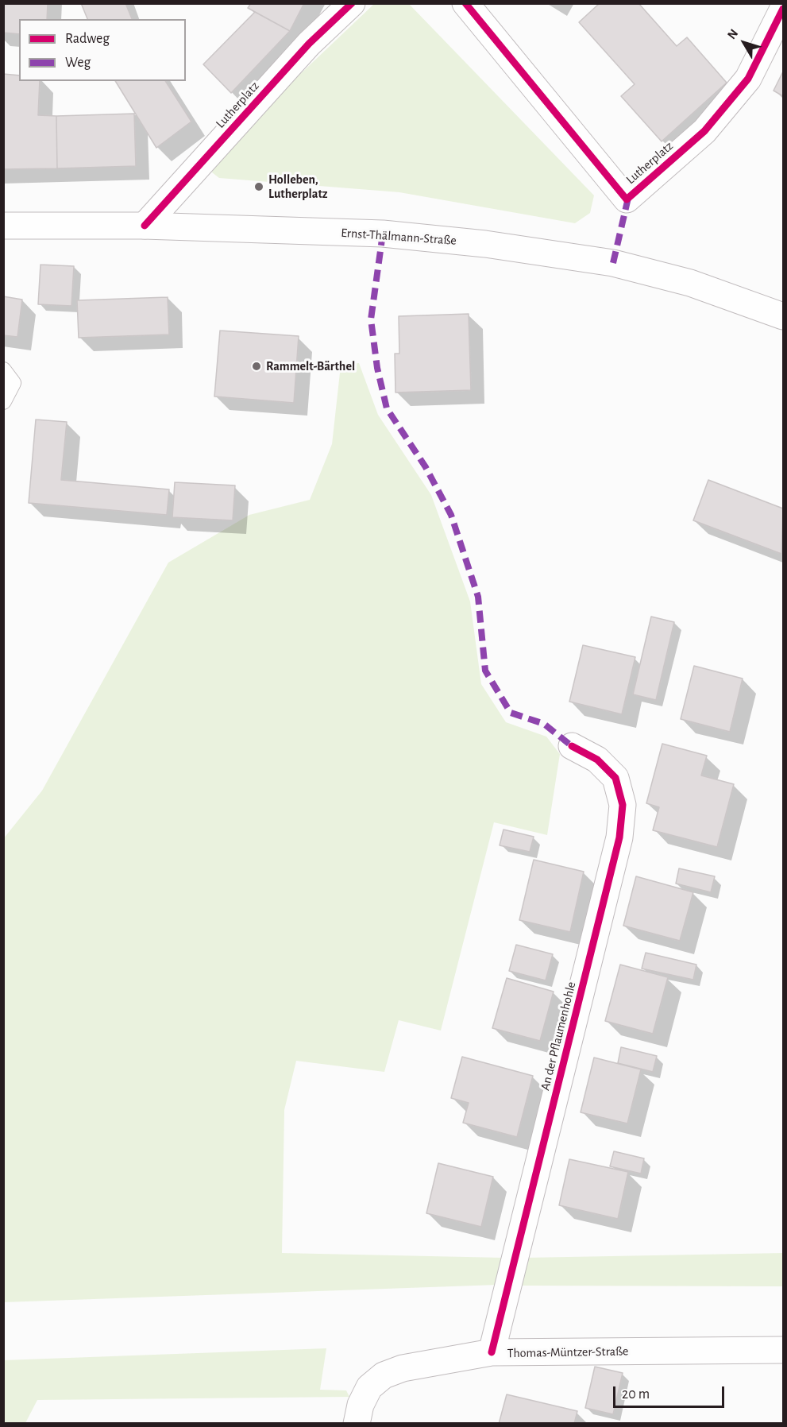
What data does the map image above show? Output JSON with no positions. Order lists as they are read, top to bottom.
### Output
{
  "streets": {
    "street": [
      "Lutherplatz",
      "Ernst-Thälmann-Straße",
      "An der Pflaumenhohle",
      "Thomas-Müntzer-Straße"
    ]
  },
  "crossings": [
    ["Lutherplatz", "Ernst-Thälmann-Straße"],
    ["An der Pflaumenhohle", "Thomas-Müntzer-Straße"]
  ],
  "places": ["Holleben, Lutherplatz", "Rammelt-Bärthel"],
  "legend": ["Radweg", "Weg"],
  "scale_bar": "20 m",
  "north": "top left"
}
